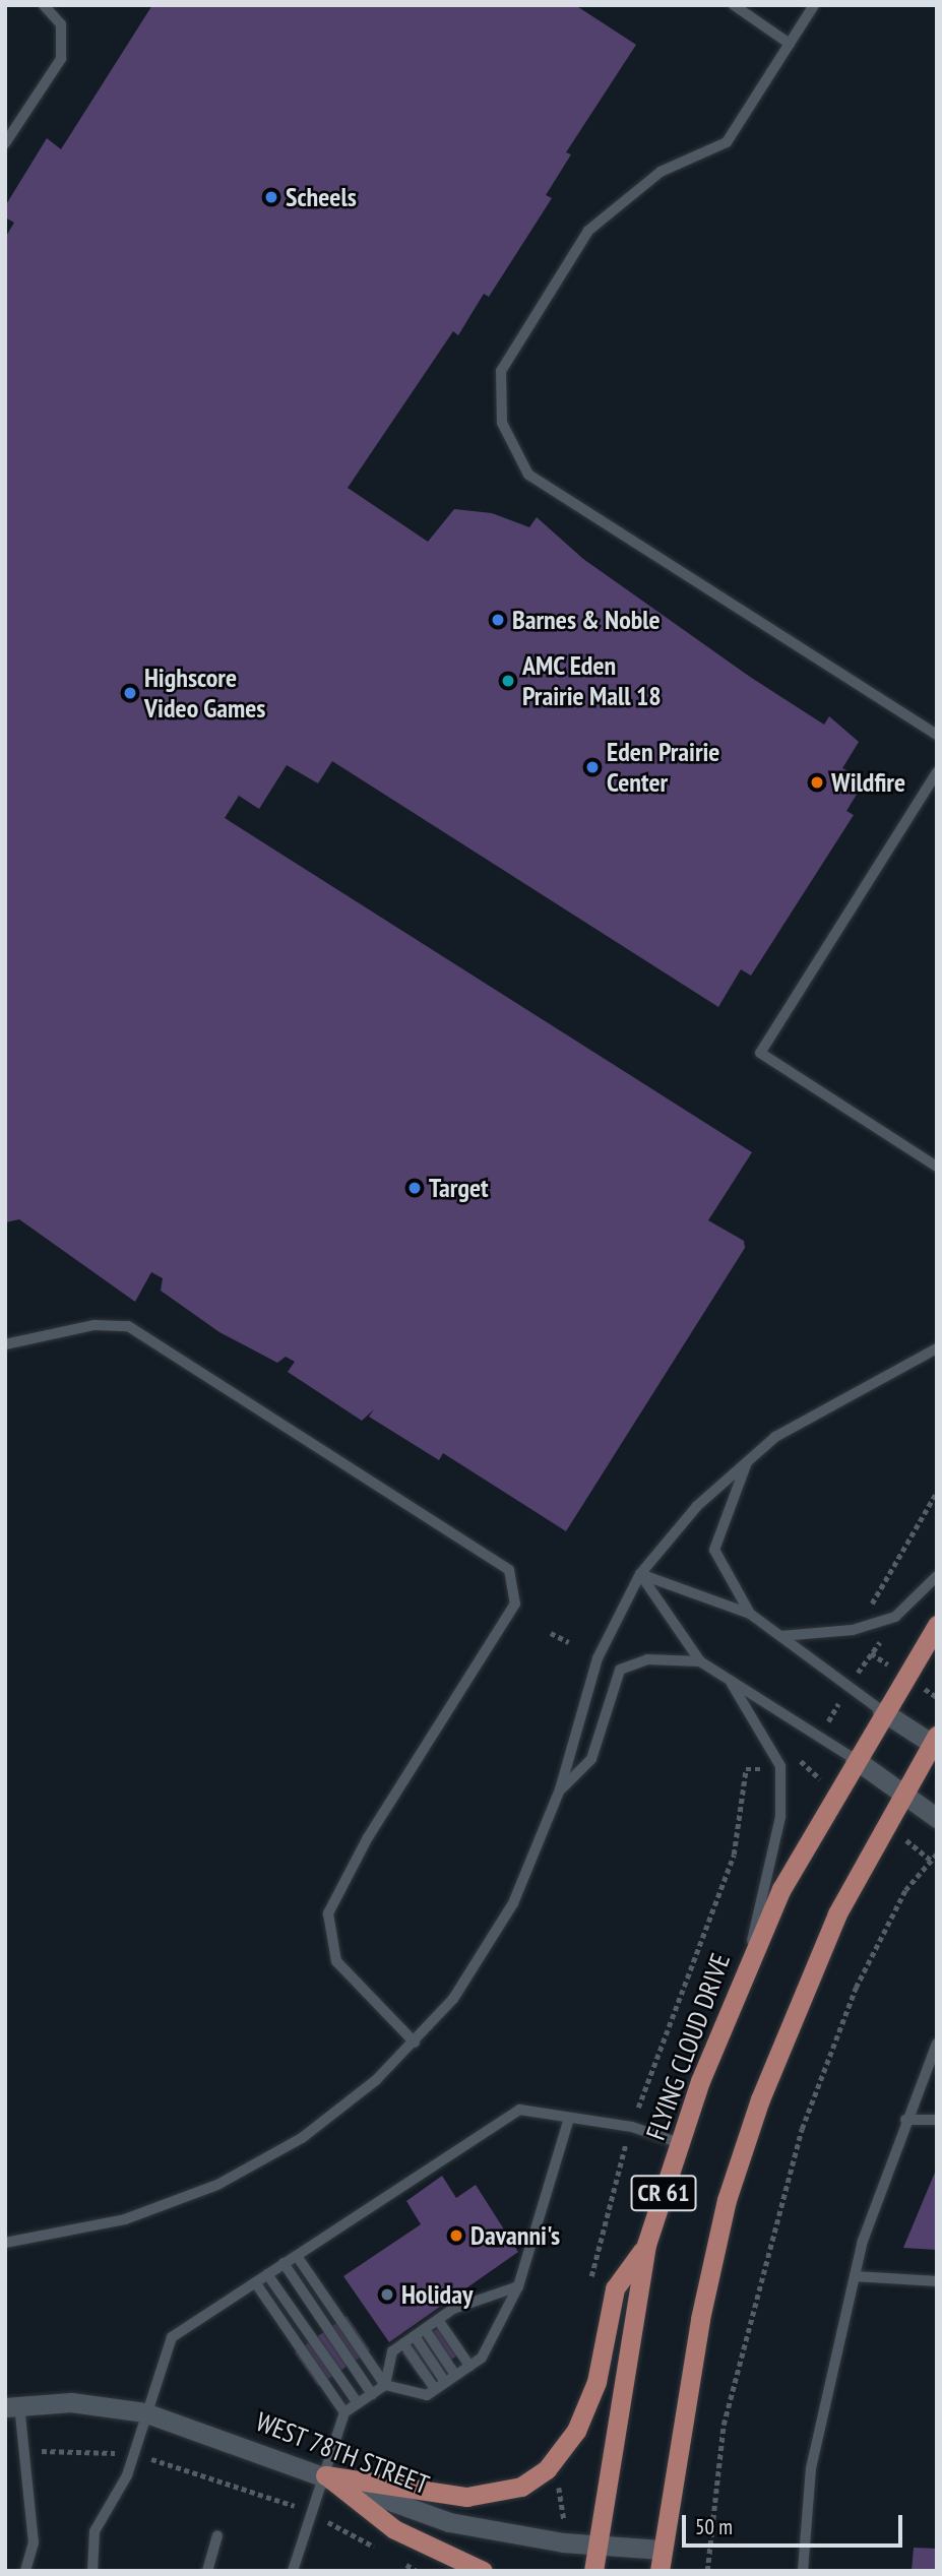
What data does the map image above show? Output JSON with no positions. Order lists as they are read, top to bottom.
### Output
{
  "streets": {
    "main road": ["FLYING CLOUD DRIVE", "CR 61"],
    "street": ["WEST 78TH STREET"]
  },
  "crossings": [
    ["FLYING CLOUD DRIVE", "WEST 78TH STREET"],
    ["CR 61", "WEST 78TH STREET"]
  ],
  "places": [
    "Scheels",
    "Barnes & Noble",
    "AMC Eden Prairie Mall 18",
    "Highscore Video Games",
    "Eden Prairie Center",
    "Wildfire",
    "Target",
    "Davanni's",
    "Holiday"
  ],
  "scale_bar": "50 m"
}
